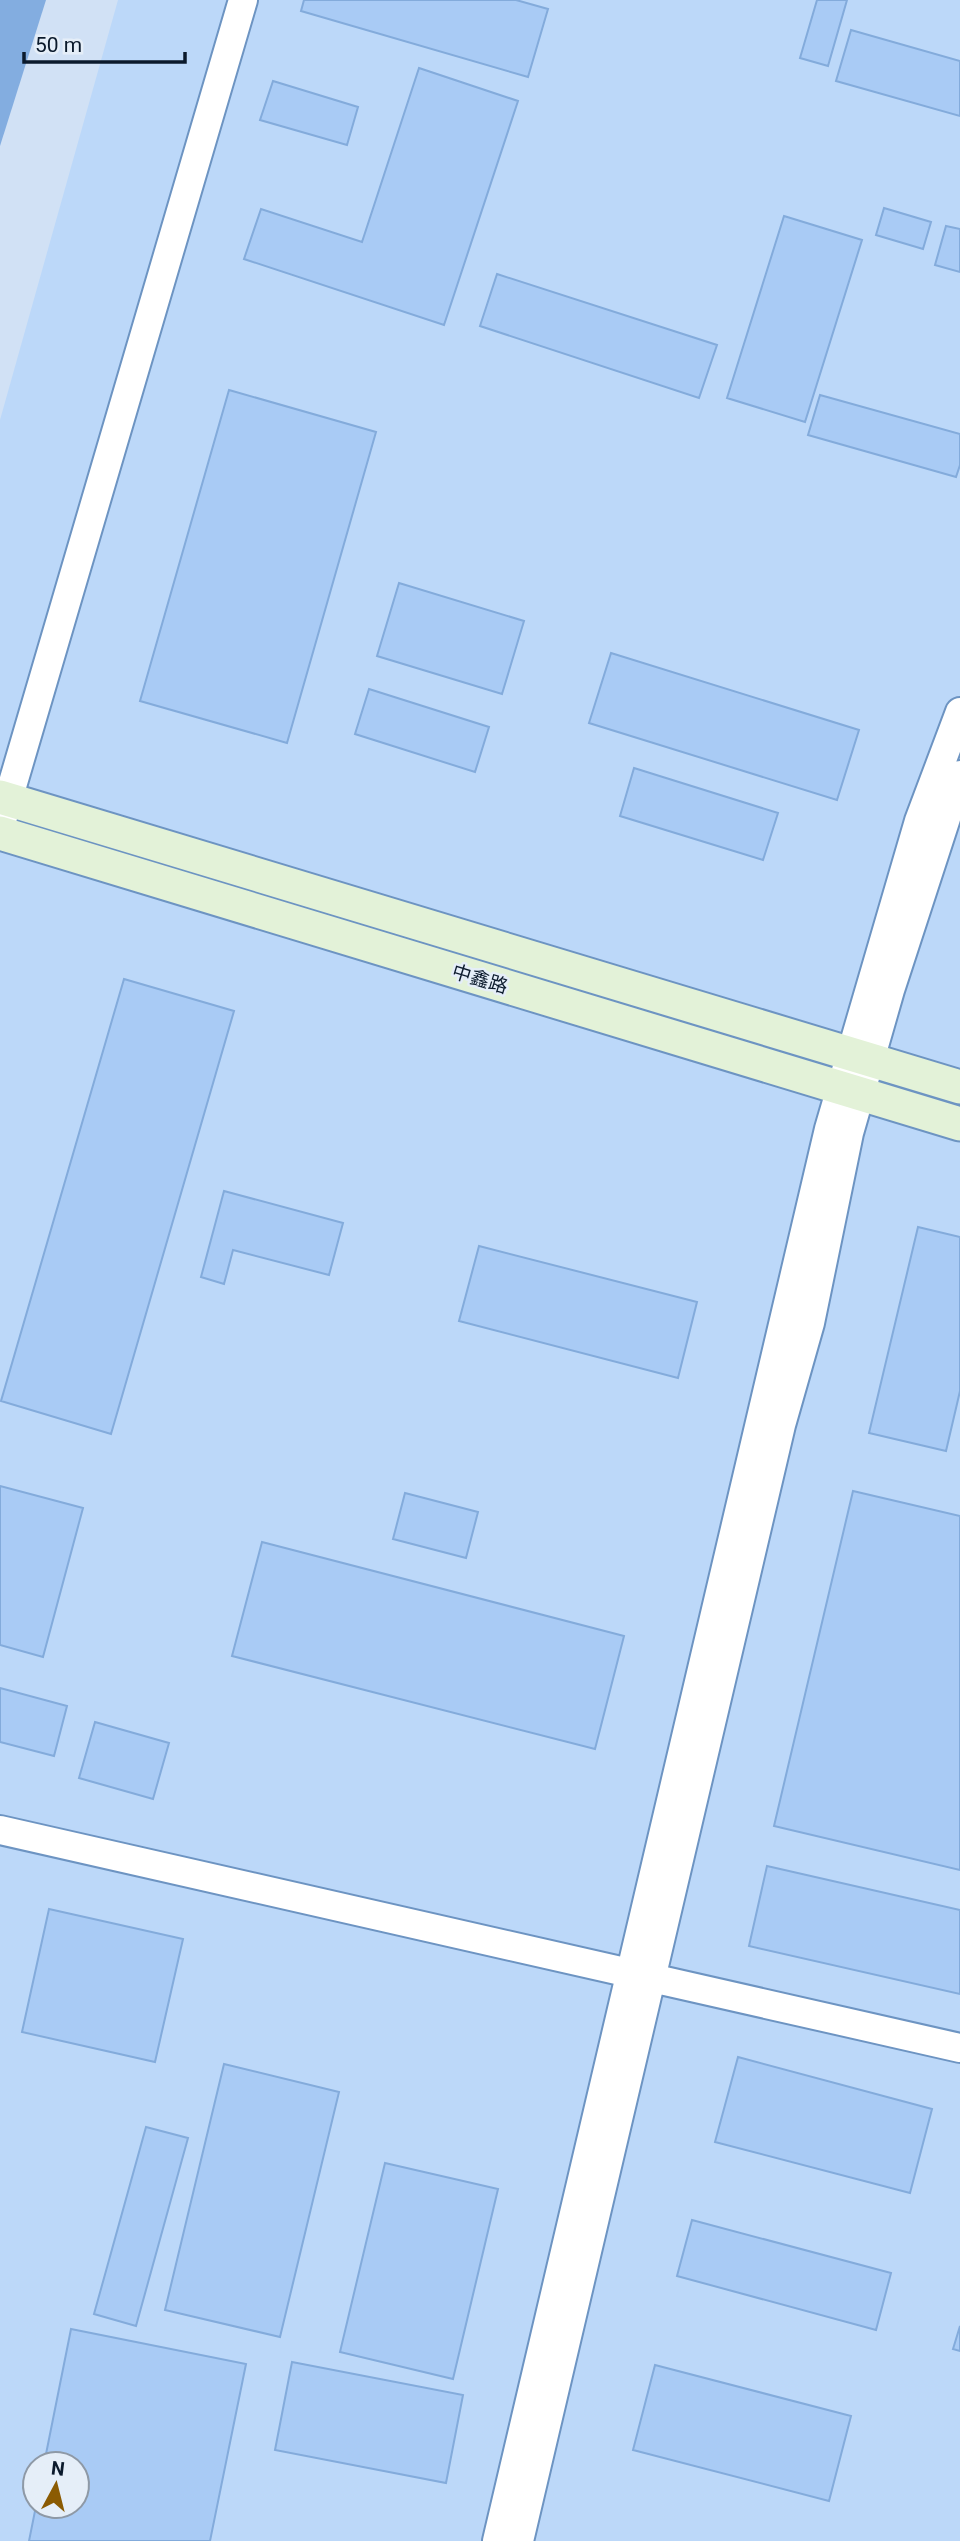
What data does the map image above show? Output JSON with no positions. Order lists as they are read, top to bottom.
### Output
{
  "streets": {
    "main road": ["中鑫路"]
  },
  "scale_bar": "50 m",
  "north": "top"
}
